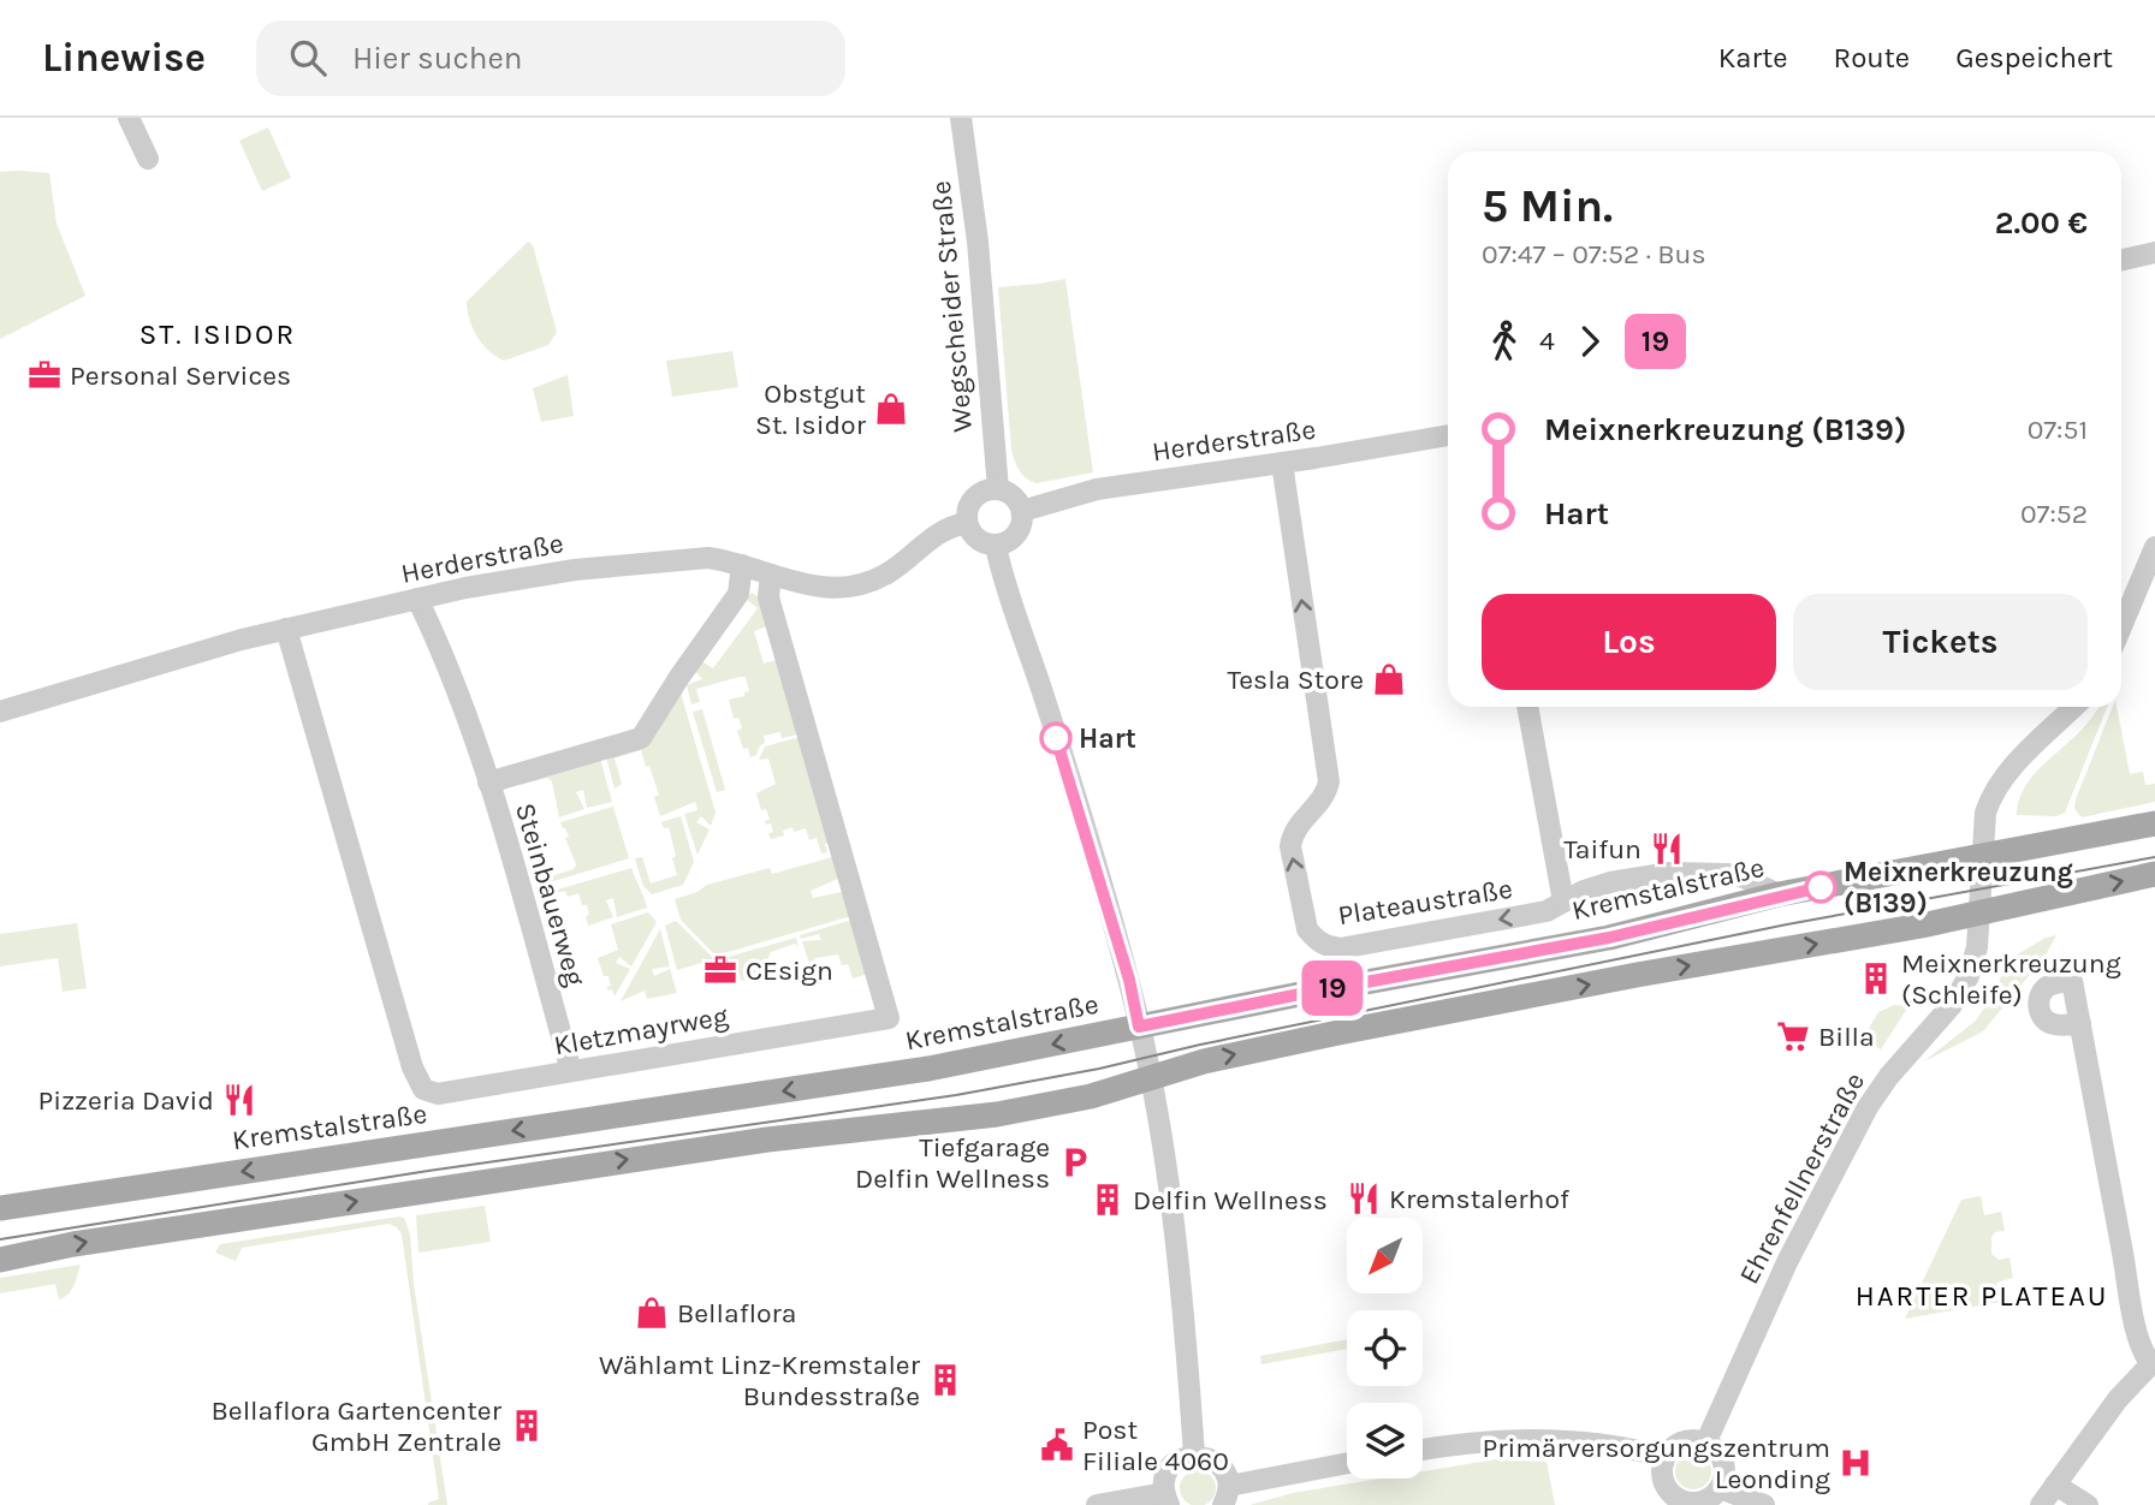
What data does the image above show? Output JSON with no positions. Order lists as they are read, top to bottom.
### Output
{
  "streets": {
    "main road": ["Kremstalstraße"],
    "street": [
      "Wegscheider Straße",
      "Herderstraße",
      "Steinbauerweg",
      "Plateaustraße",
      "Kletzmayrweg",
      "Ehrenfellnerstraße"
    ]
  },
  "crossings": [
    ["Wegscheider Straße", "Herderstraße"],
    ["Herderstraße", "Steinbauerweg"],
    ["Herderstraße", "Plateaustraße"],
    ["Herderstraße", "Kletzmayrweg"],
    ["Kremstalstraße", "Plateaustraße"],
    ["Kremstalstraße", "Ehrenfellnerstraße"],
    ["Steinbauerweg", "Kletzmayrweg"]
  ],
  "districts": ["ST. ISIDOR", "HARTER PLATEAU"],
  "places": {
    "office": ["Personal Services", "CEsign"],
    "shop": ["Obstgut St. Isidor", "Tesla Store", "Bellaflora"],
    "other": ["Hart", "Meixnerkreuzung (B139)"],
    "restaurant": ["Taifun", "Pizzeria David", "Kremstalerhof"],
    "building": [
      "Meixnerkreuzung (Schleife)",
      "Delfin Wellness",
      "Wählamt Linz-Kremstaler Bundesstraße",
      "Bellaflora Gartencenter GmbH Zentrale"
    ],
    "supermarket": ["Billa"],
    "parking": ["Tiefgarage Delfin Wellness"],
    "public building": ["Post Filiale 4060"],
    "hospital": ["Primärversorgungszentrum Leonding"]
  },
  "lines": ["bus line 19"],
  "north": "bottom left",
  "page": {
    "header": "Linewise",
    "search": "Hier suchen",
    "nav": ["Karte", "Route", "Gespeichert"],
    "on_map": "19",
    "heading": ["5 Min.", "07:47 – 07:52 · Bus", "2.00 €"],
    "legs": ["4", "19"],
    "list": [
      {
        "name": "Meixnerkreuzung (B139)",
        "value": "07:51"
      },
      {
        "name": "Hart",
        "value": "07:52"
      }
    ],
    "buttons": ["Los", "Tickets"]
  }
}
